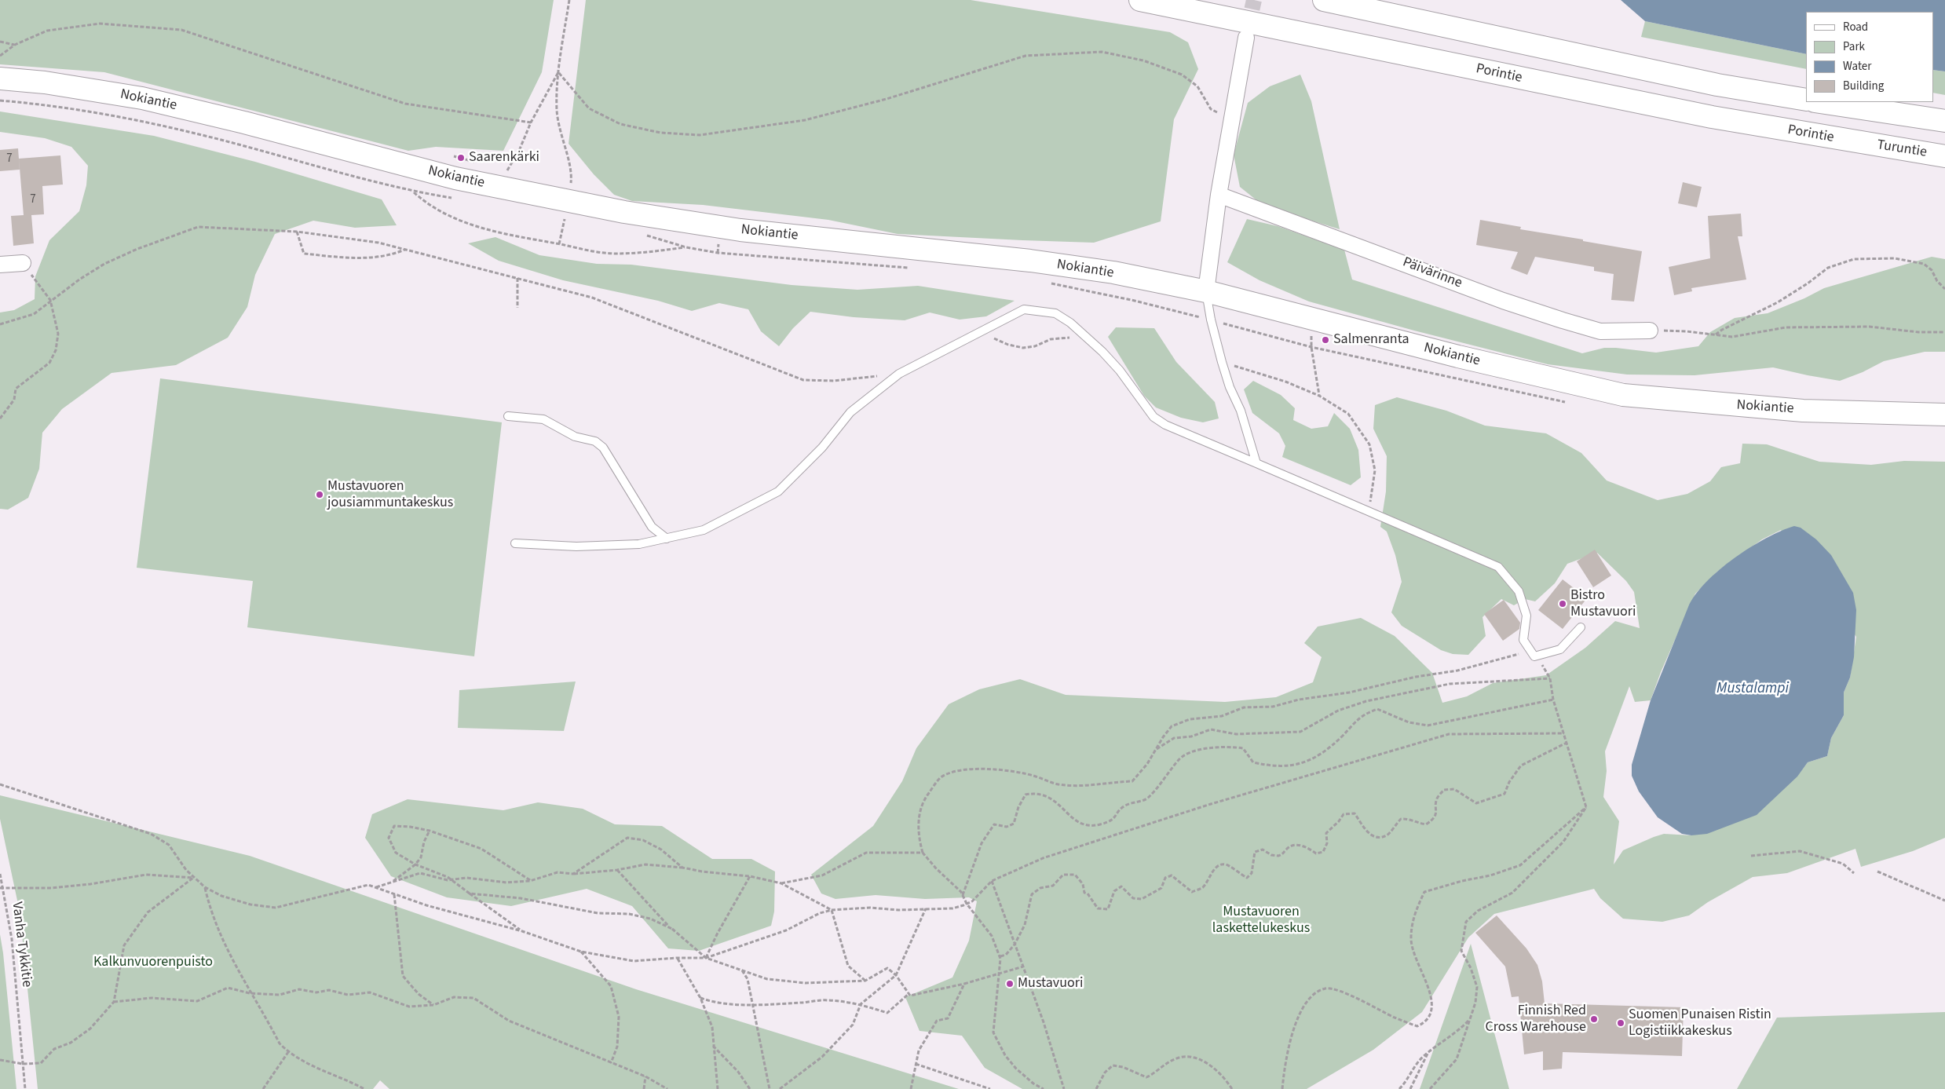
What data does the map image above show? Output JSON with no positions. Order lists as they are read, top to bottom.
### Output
{
  "streets": {
    "main road": ["Porintie", "Nokiantie", "Turuntie"],
    "street": ["Päivärinne"],
    "path": ["Vanha Tykkitie"]
  },
  "crossings": [
    ["Porintie", "Turuntie"]
  ],
  "water": ["Mustalampi"],
  "parks": ["Mustavuoren laskettelukeskus", "Kalkunvuorenpuisto"],
  "places": [
    "Saarenkärki",
    "Salmenranta",
    "Mustavuoren jousiammuntakeskus",
    "Bistro Mustavuori",
    "Mustavuori",
    "Finnish Red Cross Warehouse",
    "Suomen Punaisen Ristin Logistiikkakeskus"
  ],
  "house_numbers": ["7", "7"],
  "legend": [
    "Road",
    "Park",
    "Water",
    "Building"
  ]
}
